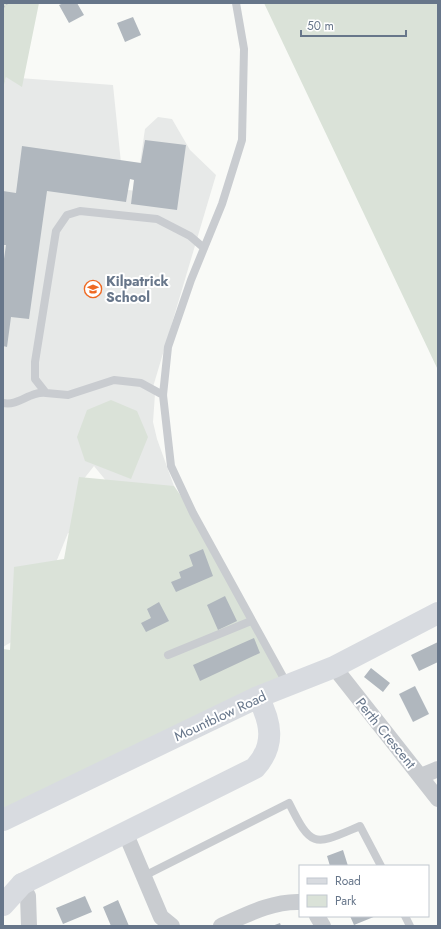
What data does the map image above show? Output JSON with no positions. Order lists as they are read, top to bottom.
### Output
{
  "streets": {
    "street": ["Mountblow Road", "Perth Crescent"]
  },
  "crossings": [
    ["Mountblow Road", "Perth Crescent"]
  ],
  "places": {
    "school or university": ["Kilpatrick School"]
  },
  "legend": ["Road", "Park"],
  "scale_bar": "50 m"
}
